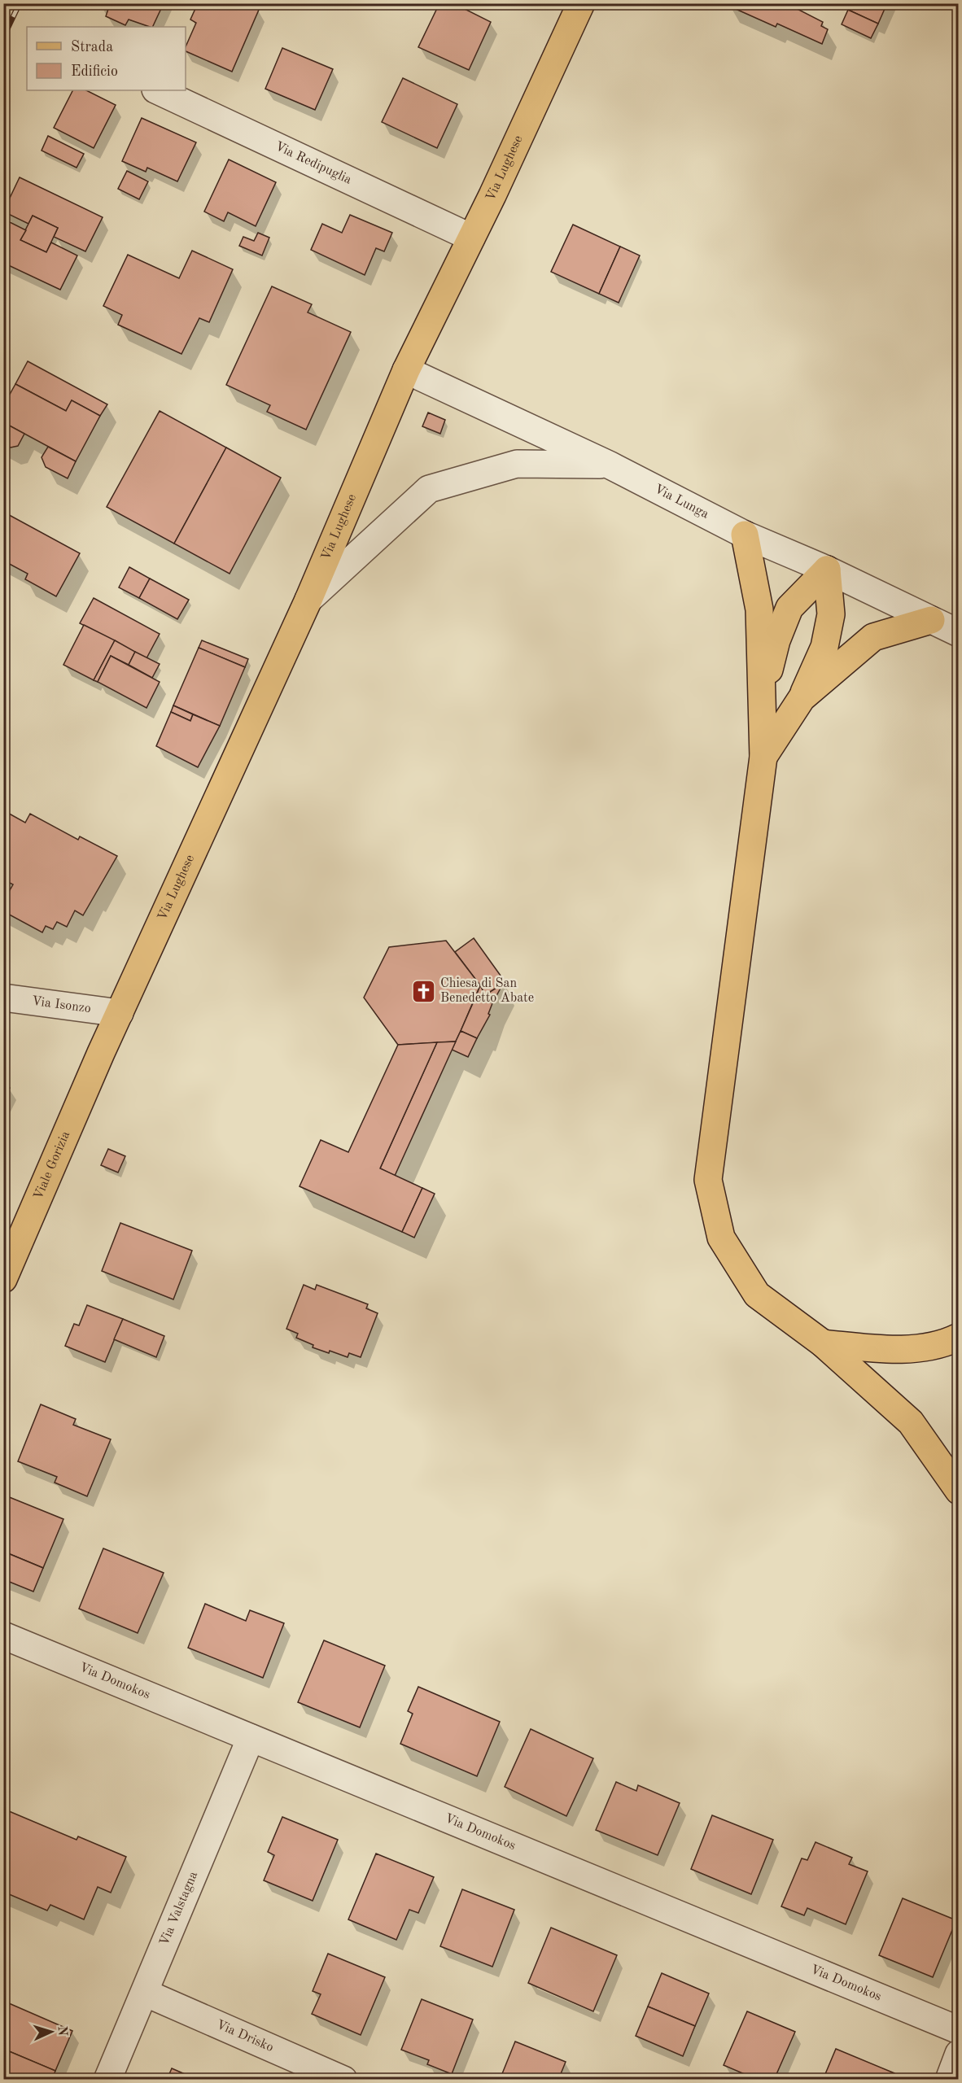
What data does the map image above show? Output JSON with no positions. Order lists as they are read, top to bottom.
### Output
{
  "streets": {
    "main road": ["Via Lughese", "Viale Gorizia"],
    "street": [
      "Via Redipuglia",
      "Via Lunga",
      "Via Isonzo",
      "Via Domokos",
      "Via Valstagna",
      "Via Drisko"
    ]
  },
  "crossings": [
    ["Via Redipuglia", "Via Lughese"],
    ["Via Lughese", "Via Lunga"],
    ["Via Lughese", "Via Isonzo"],
    ["Via Lughese", "Viale Gorizia"],
    ["Via Domokos", "Via Valstagna"],
    ["Via Valstagna", "Via Drisko"]
  ],
  "places": {
    "church": ["Chiesa di San Benedetto Abate"]
  },
  "legend": ["Strada", "Edificio"],
  "north": "right"
}
